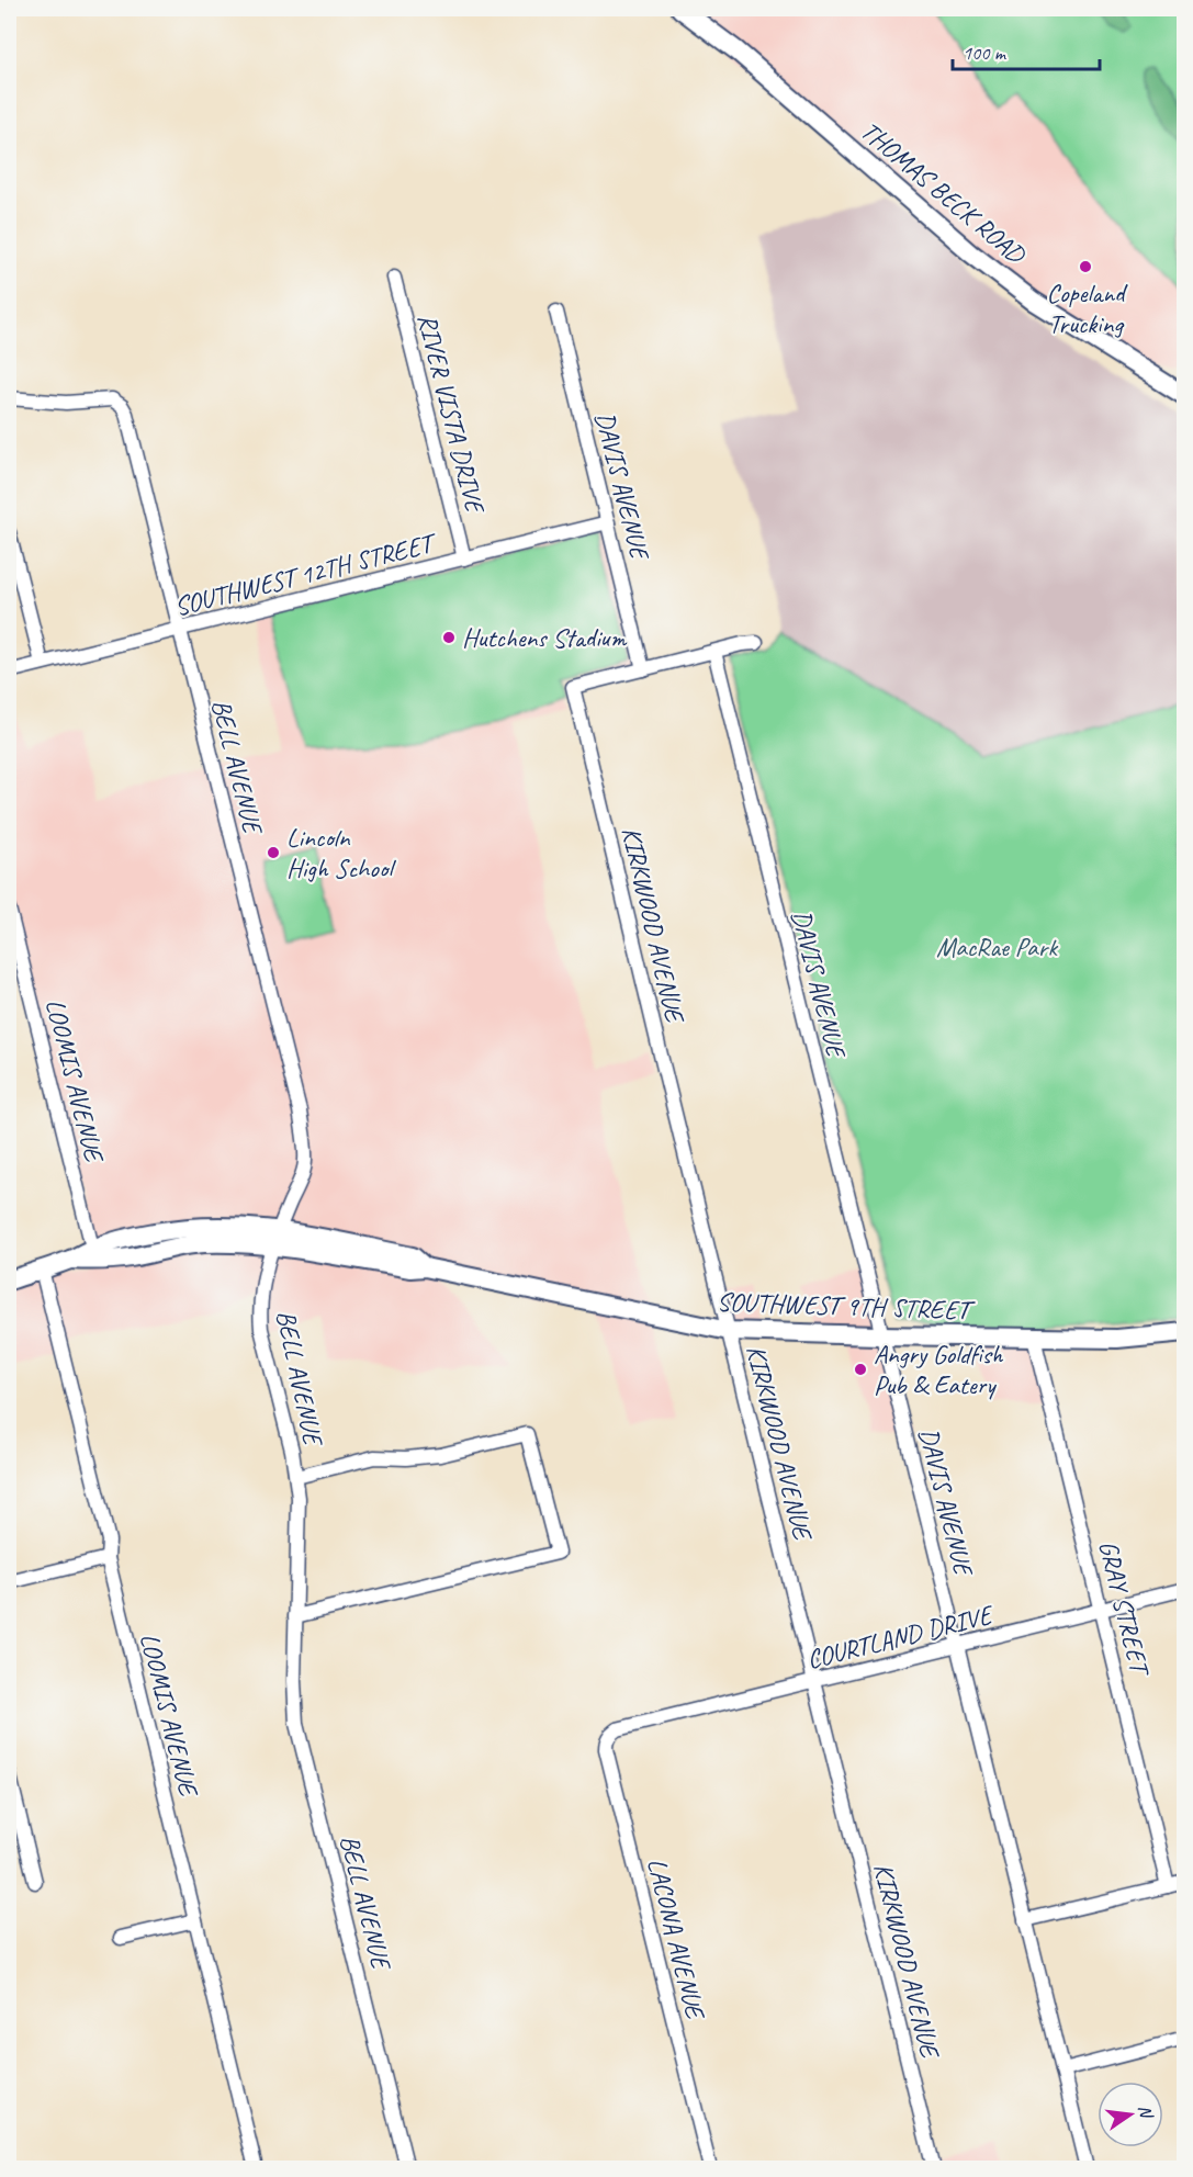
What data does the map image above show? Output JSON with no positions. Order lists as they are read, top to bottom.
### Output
{
  "streets": {
    "main road": ["THOMAS BECK ROAD", "SOUTHWEST 9TH STREET"],
    "street": [
      "RIVER VISTA DRIVE",
      "DAVIS AVENUE",
      "SOUTHWEST 12TH STREET",
      "BELL AVENUE",
      "KIRKWOOD AVENUE",
      "LOOMIS AVENUE",
      "GRAY STREET",
      "COURTLAND DRIVE",
      "LACONA AVENUE"
    ]
  },
  "crossings": [
    ["RIVER VISTA DRIVE", "SOUTHWEST 12TH STREET"],
    ["DAVIS AVENUE", "SOUTHWEST 12TH STREET"],
    ["DAVIS AVENUE", "KIRKWOOD AVENUE"],
    ["DAVIS AVENUE", "SOUTHWEST 9TH STREET"],
    ["DAVIS AVENUE", "COURTLAND DRIVE"],
    ["SOUTHWEST 12TH STREET", "BELL AVENUE"],
    ["BELL AVENUE", "SOUTHWEST 9TH STREET"],
    ["KIRKWOOD AVENUE", "SOUTHWEST 9TH STREET"],
    ["KIRKWOOD AVENUE", "COURTLAND DRIVE"],
    ["LOOMIS AVENUE", "SOUTHWEST 9TH STREET"],
    ["SOUTHWEST 9TH STREET", "GRAY STREET"],
    ["GRAY STREET", "COURTLAND DRIVE"],
    ["COURTLAND DRIVE", "LACONA AVENUE"]
  ],
  "parks": ["MacRae Park"],
  "places": [
    "Copeland Trucking",
    "Hutchens Stadium",
    "Lincoln High School",
    "Angry Goldfish Pub & Eatery"
  ],
  "scale_bar": "100 m",
  "north": "right"
}
